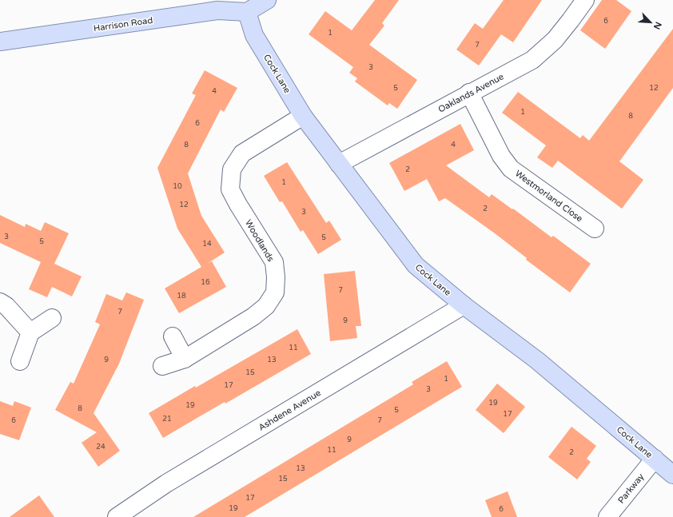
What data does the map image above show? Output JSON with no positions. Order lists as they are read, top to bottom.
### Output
{
  "streets": {
    "main road": ["Harrison Road", "Cock Lane"],
    "street": [
      "Oaklands Avenue",
      "Westmorland Close",
      "Woodlands",
      "Ashdene Avenue",
      "Parkway"
    ]
  },
  "crossings": [
    ["Harrison Road", "Cock Lane"],
    ["Cock Lane", "Oaklands Avenue"],
    ["Cock Lane", "Woodlands"],
    ["Cock Lane", "Ashdene Avenue"],
    ["Cock Lane", "Parkway"],
    ["Oaklands Avenue", "Westmorland Close"]
  ],
  "house_numbers": [
    "6",
    "1",
    "7",
    "3",
    "5",
    "12",
    "4",
    "1",
    "8",
    "6",
    "8",
    "4",
    "2",
    "1",
    "10",
    "12",
    "2",
    "3",
    "3",
    "5",
    "5",
    "14",
    "16",
    "7",
    "18",
    "7",
    "9",
    "11",
    "9",
    "13",
    "15",
    "1",
    "17",
    "3",
    "19",
    "19",
    "8",
    "5",
    "17",
    "21",
    "6",
    "7",
    "9",
    "24",
    "11",
    "2",
    "13",
    "15",
    "17",
    "19",
    "6"
  ],
  "north": "bottom right"
}
